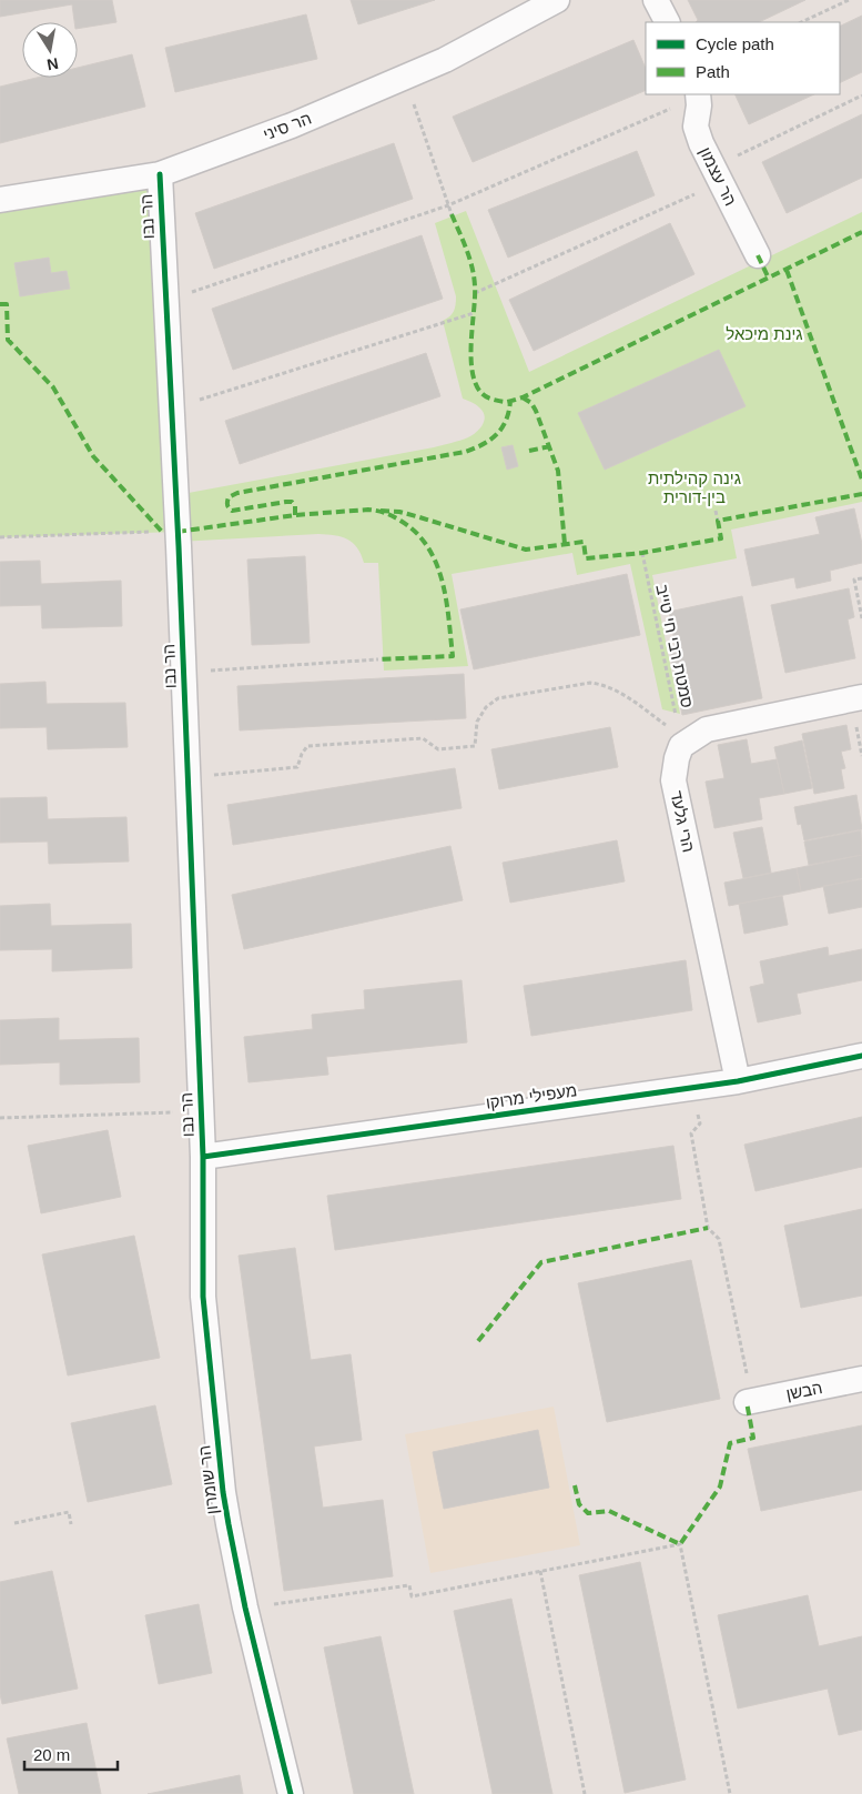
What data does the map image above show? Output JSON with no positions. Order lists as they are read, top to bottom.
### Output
{
  "streets": {
    "street": [
      "הר סיני",
      "הר עצמון",
      "הר נבו",
      "הרי גלעד",
      "מעפילי מרוקו",
      "הבשן",
      "הר שומרון"
    ],
    "path": ["סמטת רבי חי טייב"]
  },
  "crossings": [
    ["הר סיני", "הר נבו"],
    ["הר נבו", "מעפילי מרוקו"],
    ["הר נבו", "הר שומרון"],
    ["סמטת רבי חי טייב", "הרי גלעד"],
    ["הרי גלעד", "מעפילי מרוקו"],
    ["מעפילי מרוקו", "הר שומרון"]
  ],
  "parks": ["גינת מיכאל", "גינה קהילתית בין-דורית"],
  "legend": ["Cycle path", "Path"],
  "scale_bar": "20 m",
  "north": "bottom"
}
